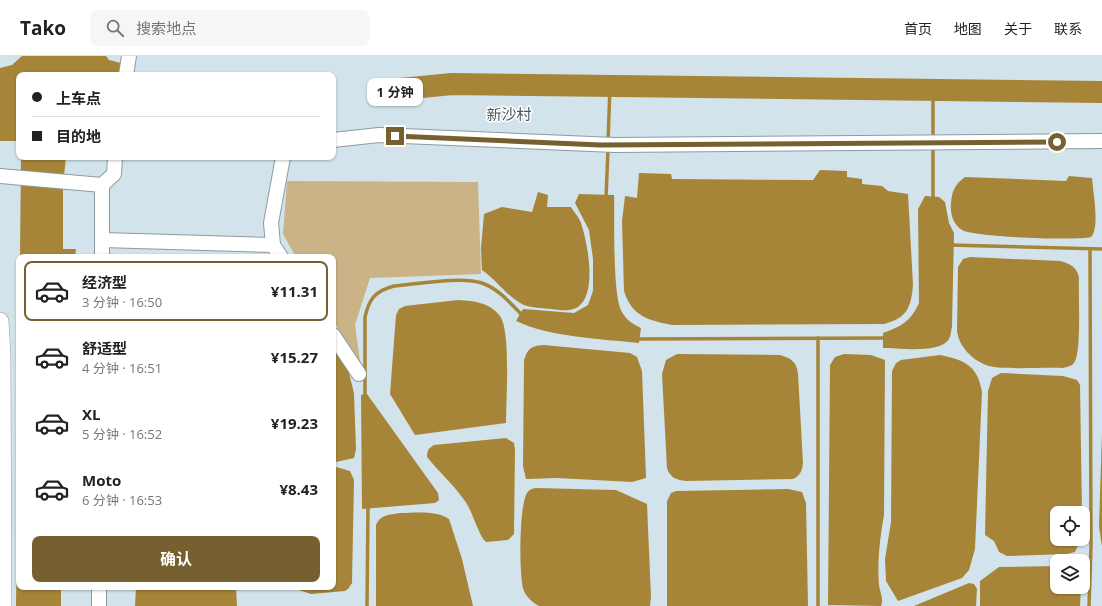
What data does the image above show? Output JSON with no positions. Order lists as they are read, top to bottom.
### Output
{
  "districts": ["新沙村"],
  "page": {
    "header": "Tako",
    "search": "搜索地点",
    "nav": [
      "首页",
      "地图",
      "关于",
      "联系"
    ],
    "banner": ["上车点", "目的地"],
    "bubble": "1 分钟",
    "list": [
      {
        "name": "经济型",
        "note": "3 分钟 · 16:50",
        "value": "¥11.31"
      },
      {
        "name": "舒适型",
        "note": "4 分钟 · 16:51",
        "value": "¥15.27"
      },
      {
        "name": "XL",
        "note": "5 分钟 · 16:52",
        "value": "¥19.23"
      },
      {
        "name": "Moto",
        "note": "6 分钟 · 16:53",
        "value": "¥8.43"
      }
    ],
    "buttons": "确认"
  }
}
